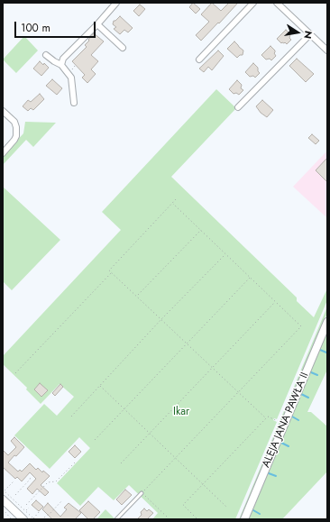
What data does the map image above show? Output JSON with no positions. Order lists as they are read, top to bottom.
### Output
{
  "streets": {
    "street": ["ALEJA JANA PAWŁA II"]
  },
  "parks": ["Ikar"],
  "scale_bar": "100 m",
  "north": "right"
}
